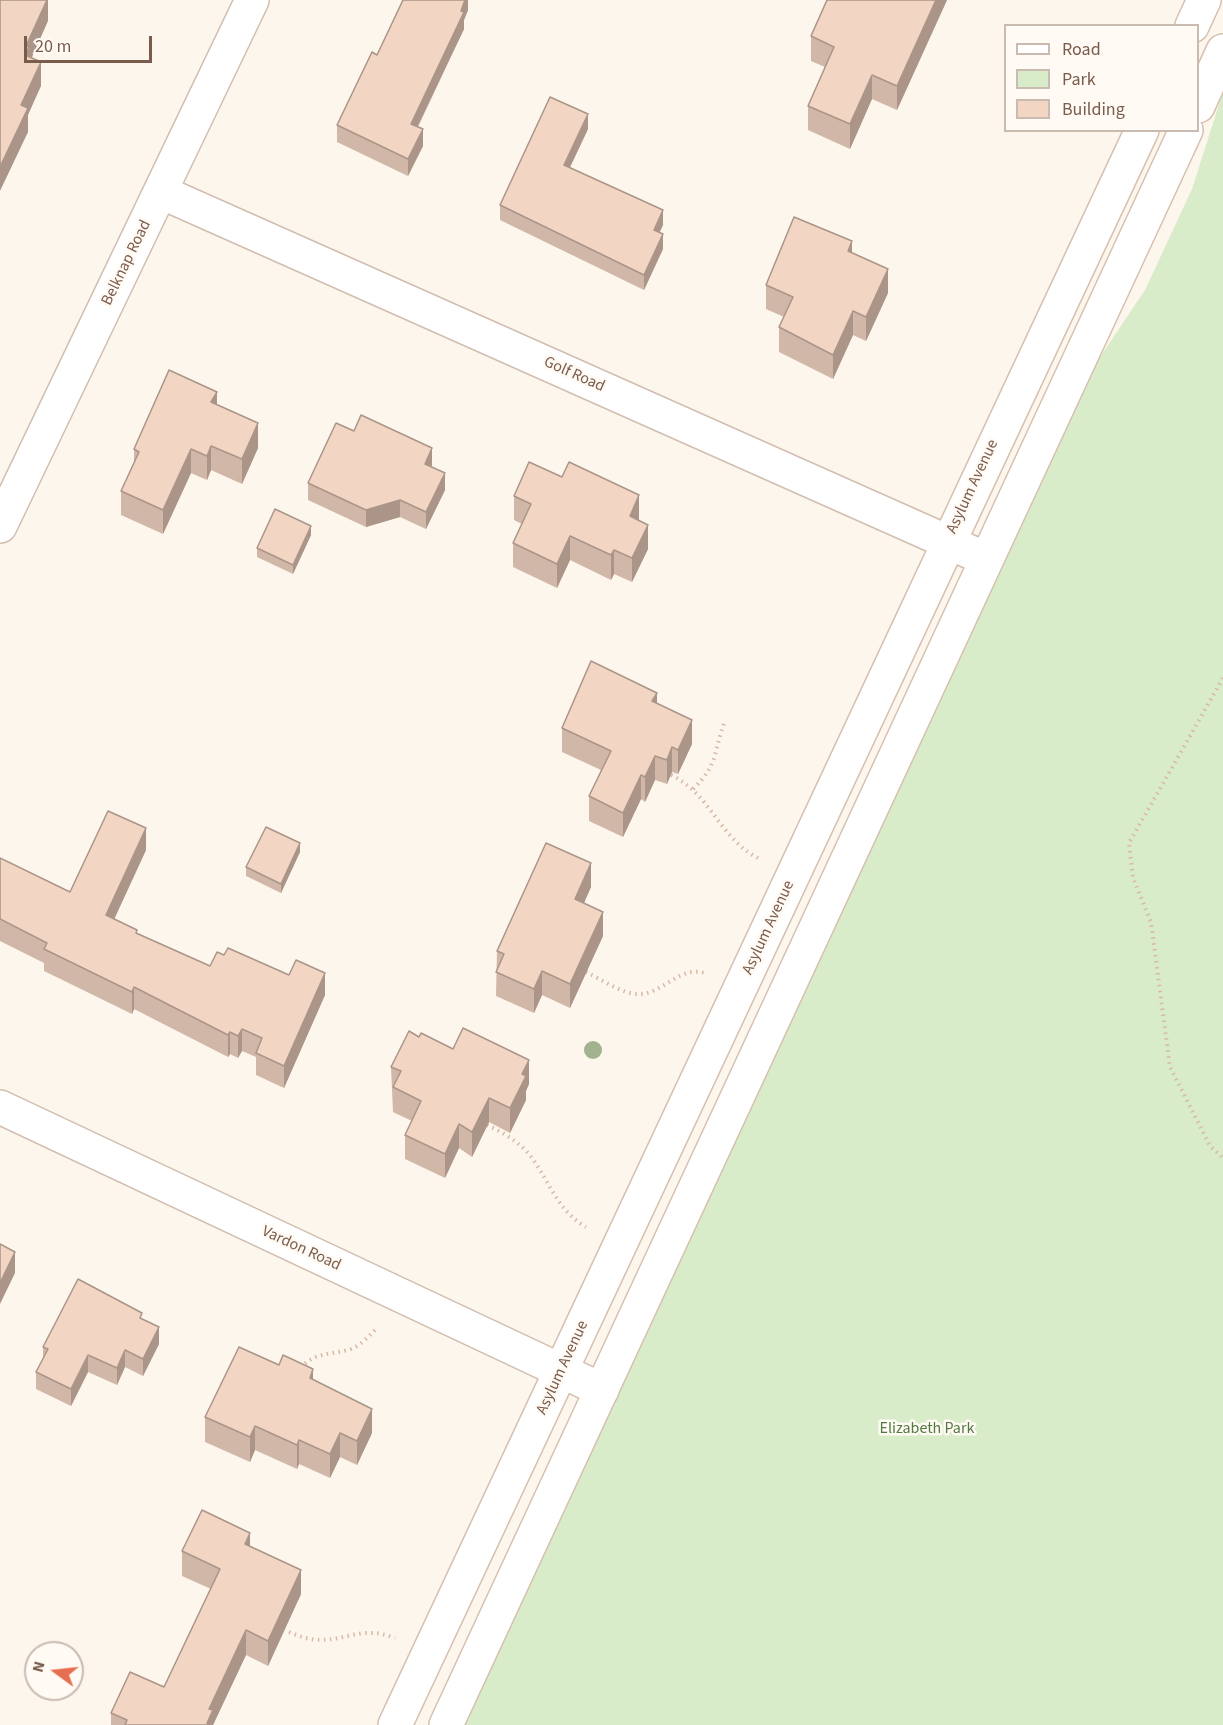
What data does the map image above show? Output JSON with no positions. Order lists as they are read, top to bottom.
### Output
{
  "streets": {
    "main road": [
      "Belknap Road",
      "Golf Road",
      "Asylum Avenue",
      "Vardon Road"
    ]
  },
  "crossings": [
    ["Belknap Road", "Golf Road"],
    ["Golf Road", "Asylum Avenue"],
    ["Asylum Avenue", "Vardon Road"]
  ],
  "parks": ["Elizabeth Park"],
  "legend": ["Road", "Park", "Building"],
  "scale_bar": "20 m",
  "north": "left"
}
